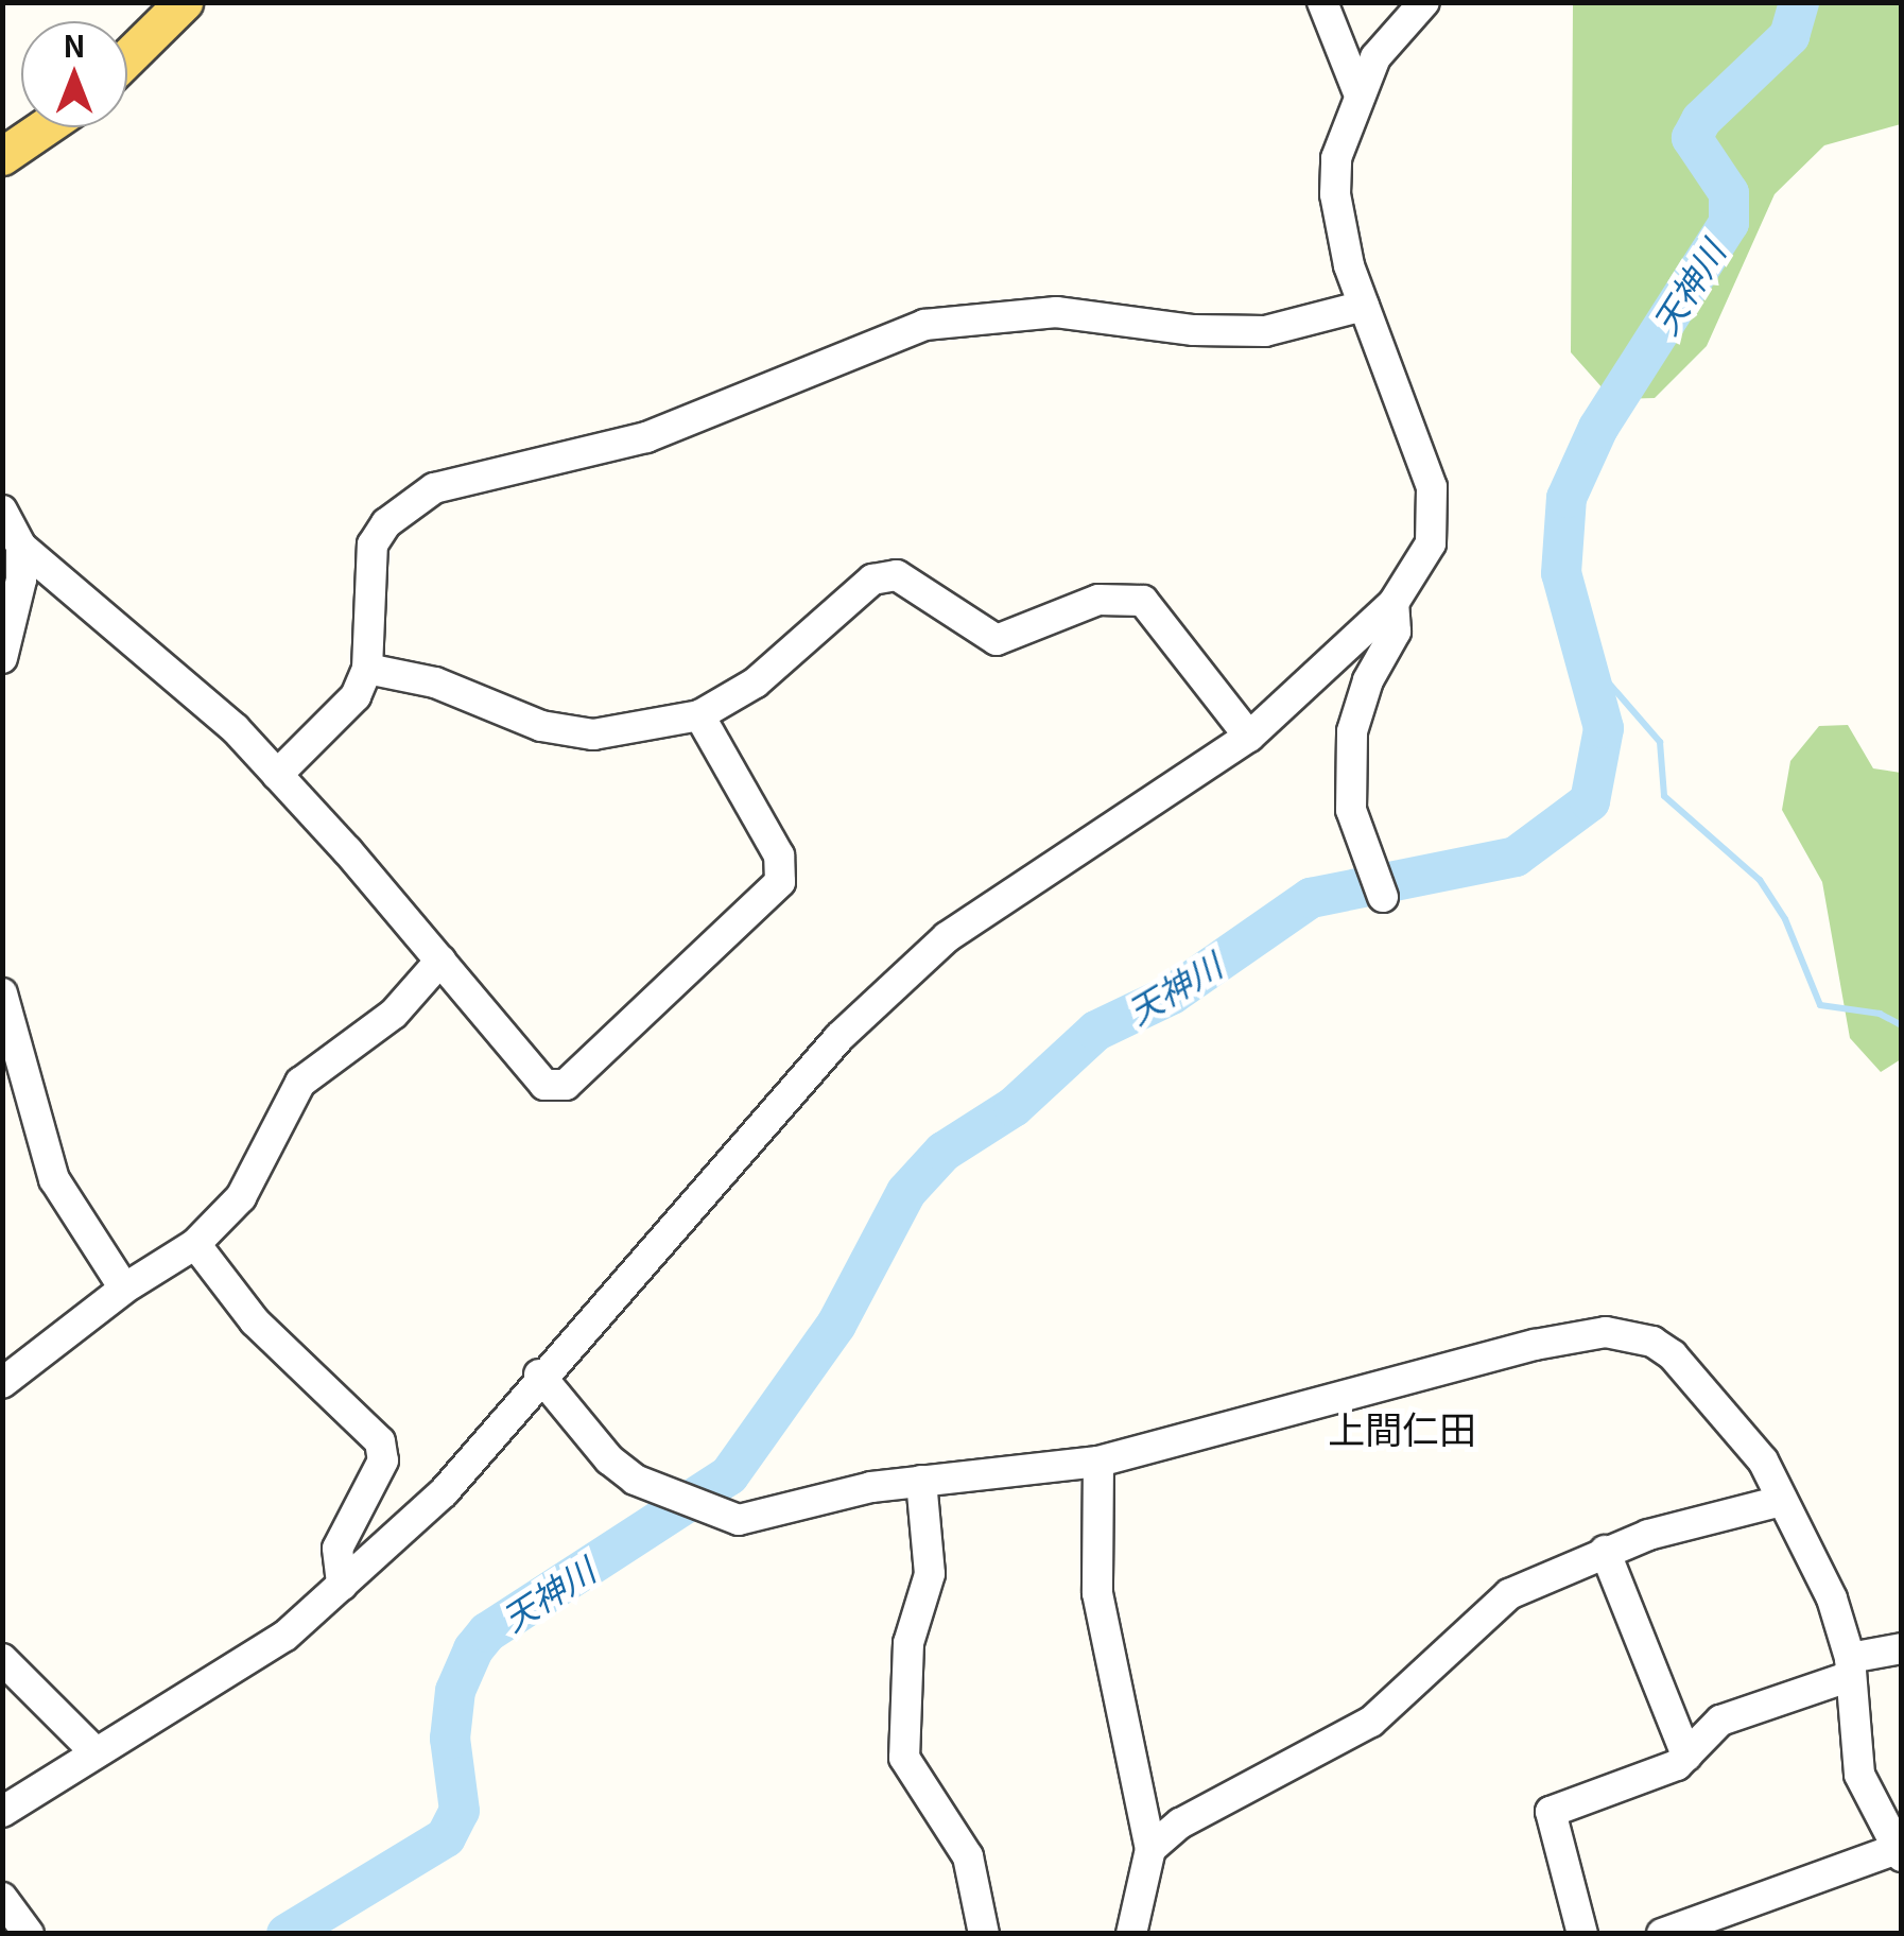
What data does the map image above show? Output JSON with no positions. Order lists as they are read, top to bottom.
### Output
{
  "districts": ["上間仁田"],
  "water": ["天神川"],
  "north": "top"
}
